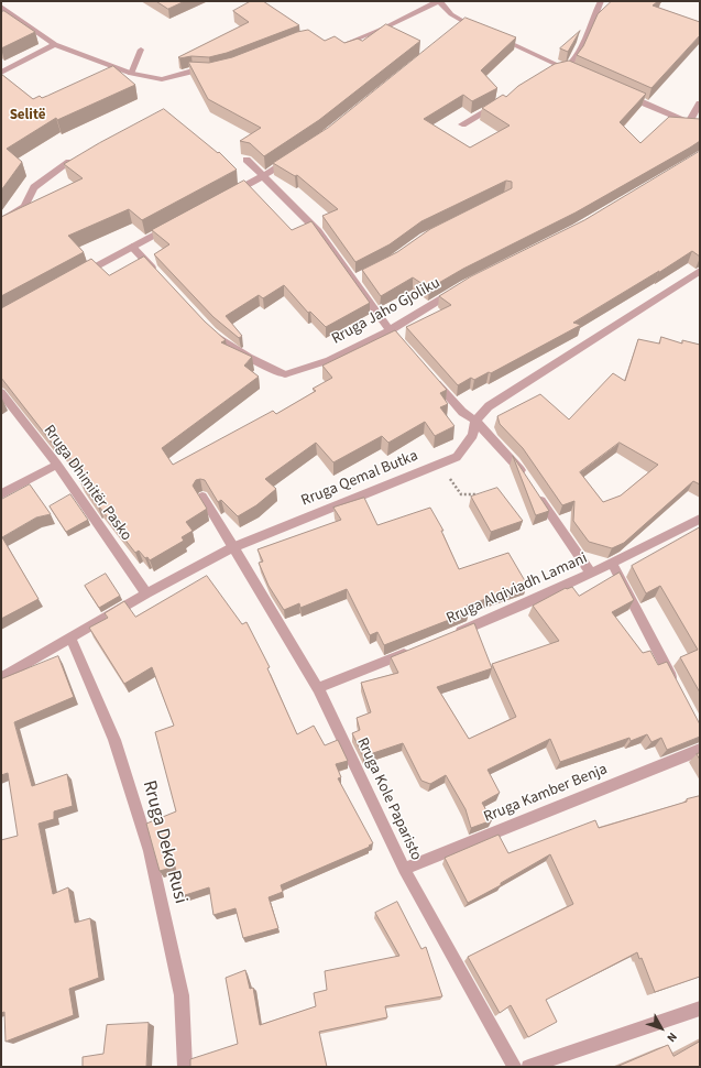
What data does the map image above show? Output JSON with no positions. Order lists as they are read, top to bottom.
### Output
{
  "streets": {
    "street": [
      "Rruga Jaho Gjoliku",
      "Rruga Qemal Butka",
      "Rruga Dhimitër Pasko",
      "Rruga Alqiviadh Lamani",
      "Rruga Kamber Benja",
      "Rruga Kole Paparisto",
      "Rruga Deko Rusi"
    ]
  },
  "crossings": [
    ["Rruga Qemal Butka", "Rruga Dhimitër Pasko"],
    ["Rruga Qemal Butka", "Rruga Kole Paparisto"],
    ["Rruga Qemal Butka", "Rruga Deko Rusi"],
    ["Rruga Kamber Benja", "Rruga Kole Paparisto"]
  ],
  "districts": ["Selitë"],
  "north": "bottom right"
}
